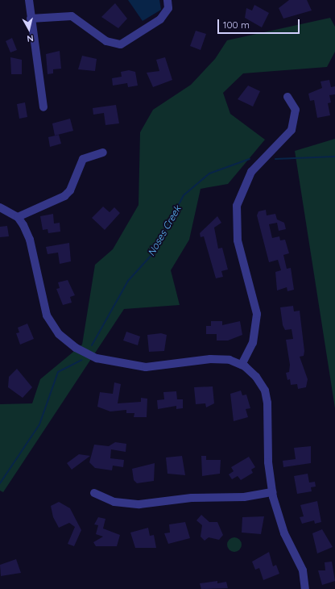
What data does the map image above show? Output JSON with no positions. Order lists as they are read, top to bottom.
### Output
{
  "water": ["Noses Creek"],
  "scale_bar": "100 m",
  "north": "bottom"
}
